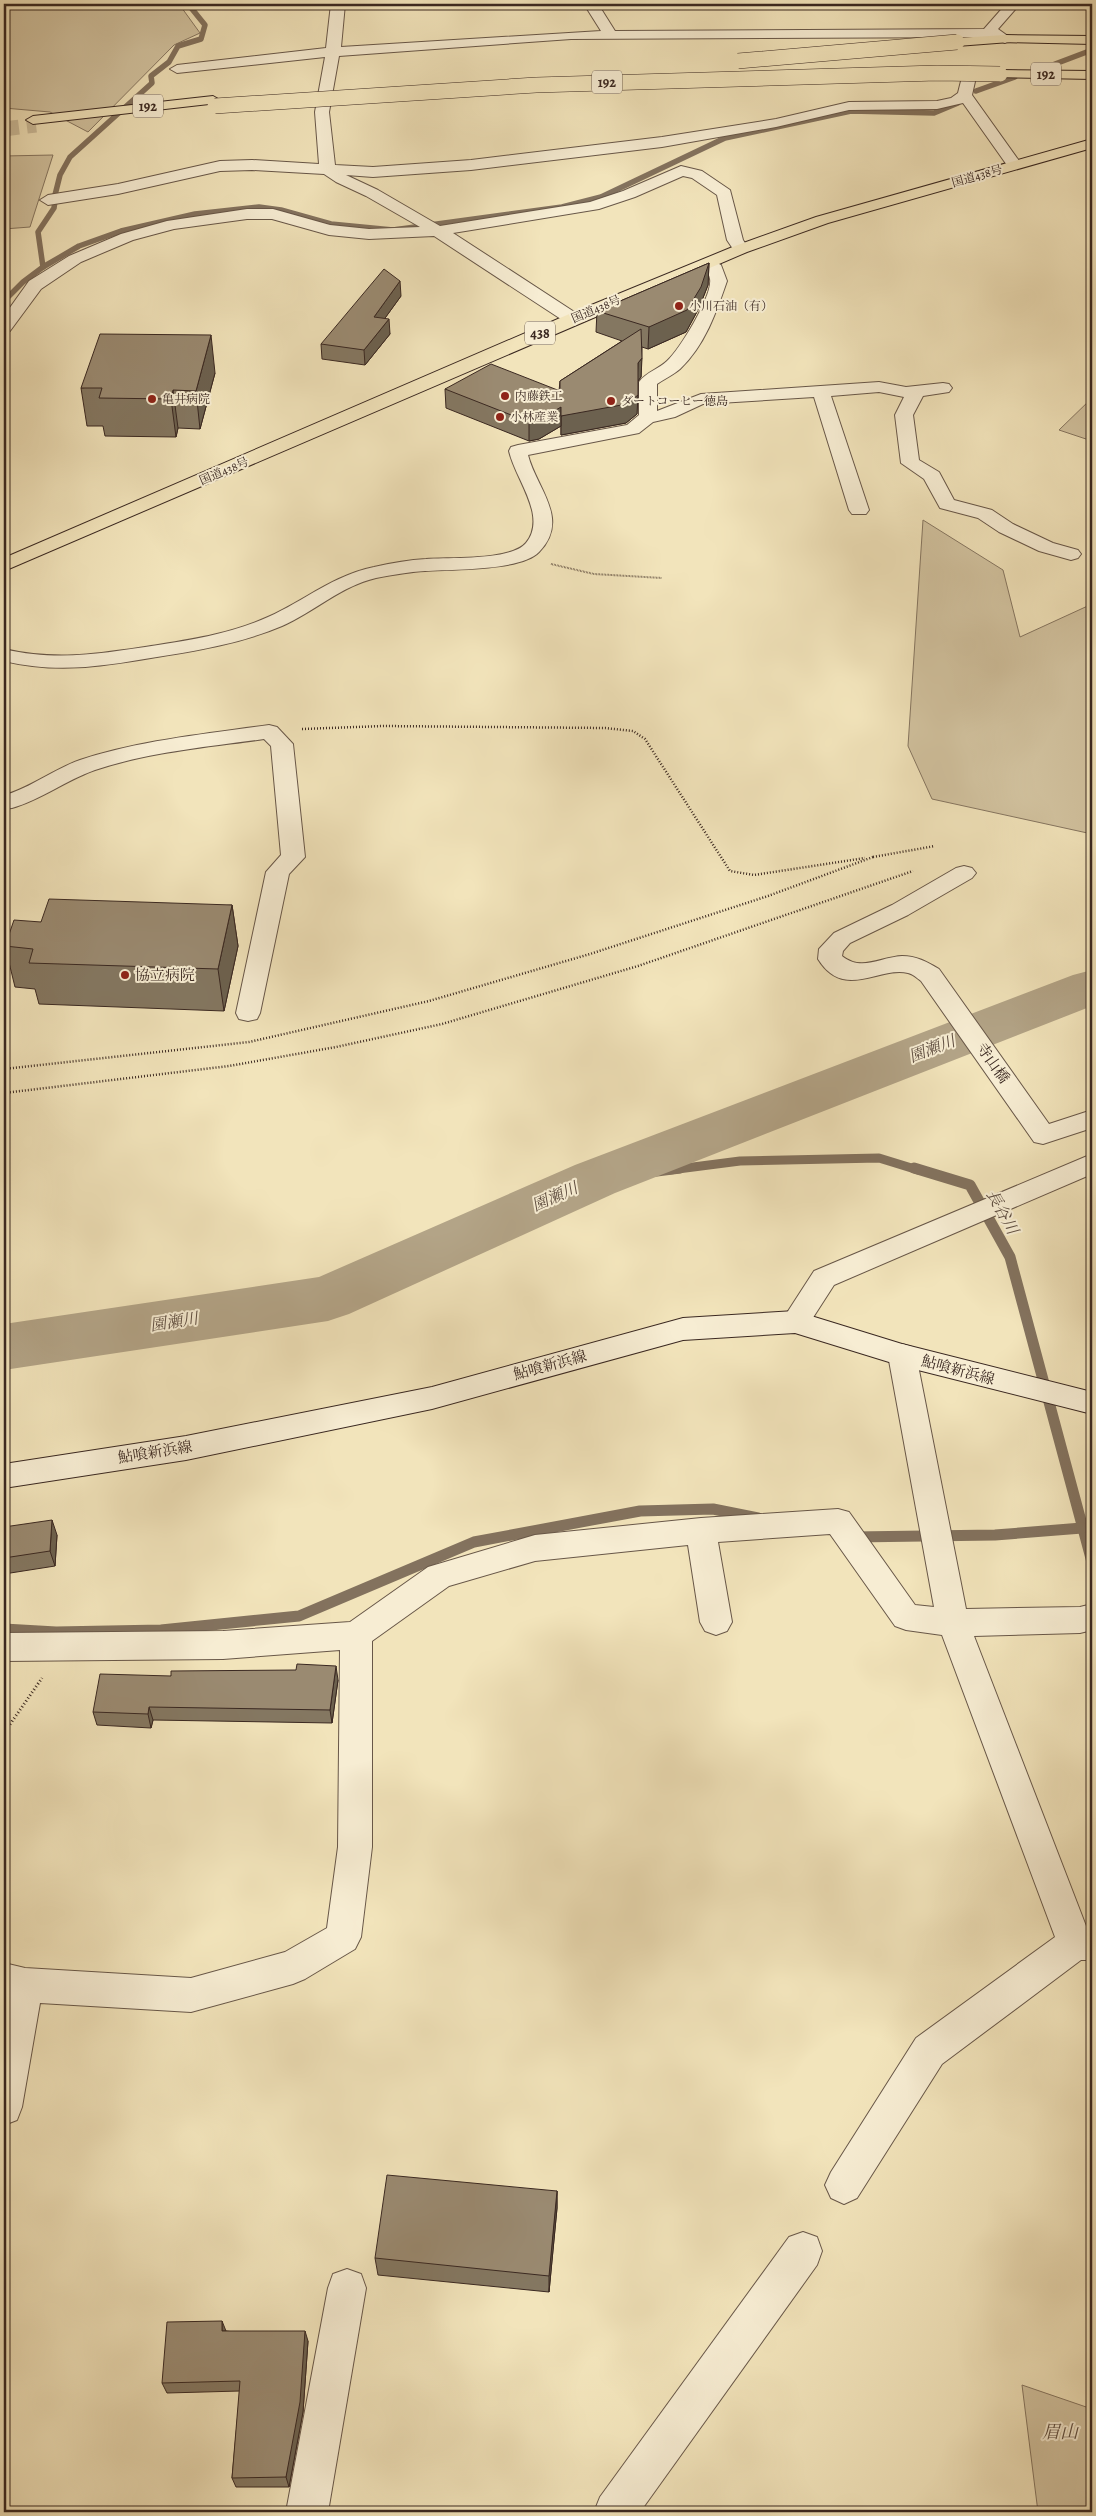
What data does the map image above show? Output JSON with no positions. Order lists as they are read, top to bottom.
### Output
{
  "streets": {
    "highway": ["192", "国道438号", "438"],
    "street": ["寺山橋", "鮎喰新浜線"]
  },
  "water": ["園瀬川", "長谷川"],
  "parks": ["眉山"],
  "places": [
    "小川石油（有）",
    "内藤鉄工",
    "亀井病院",
    "ダートコーヒー徳島",
    "小林産業",
    "協立病院"
  ]
}
